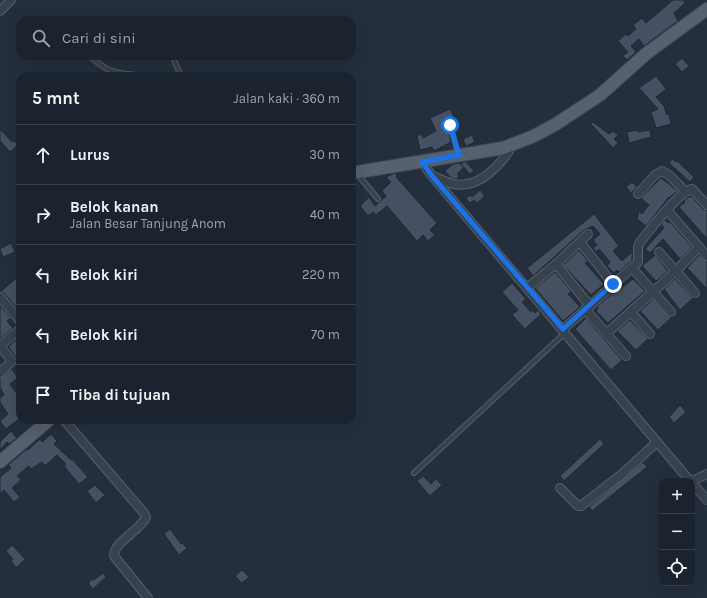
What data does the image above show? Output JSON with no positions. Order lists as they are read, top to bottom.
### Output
{
  "page": {
    "search": "Cari di sini",
    "heading": ["5 mnt", "Jalan kaki · 360 m"],
    "list": [
      ["Lurus", "30 m"],
      ["Belok kanan", "Jalan Besar Tanjung Anom", "40 m"],
      ["Belok kiri", "220 m"],
      ["Belok kiri", "70 m"],
      "Tiba di tujuan"
    ],
    "map_buttons": ["+", "−"]
  }
}
